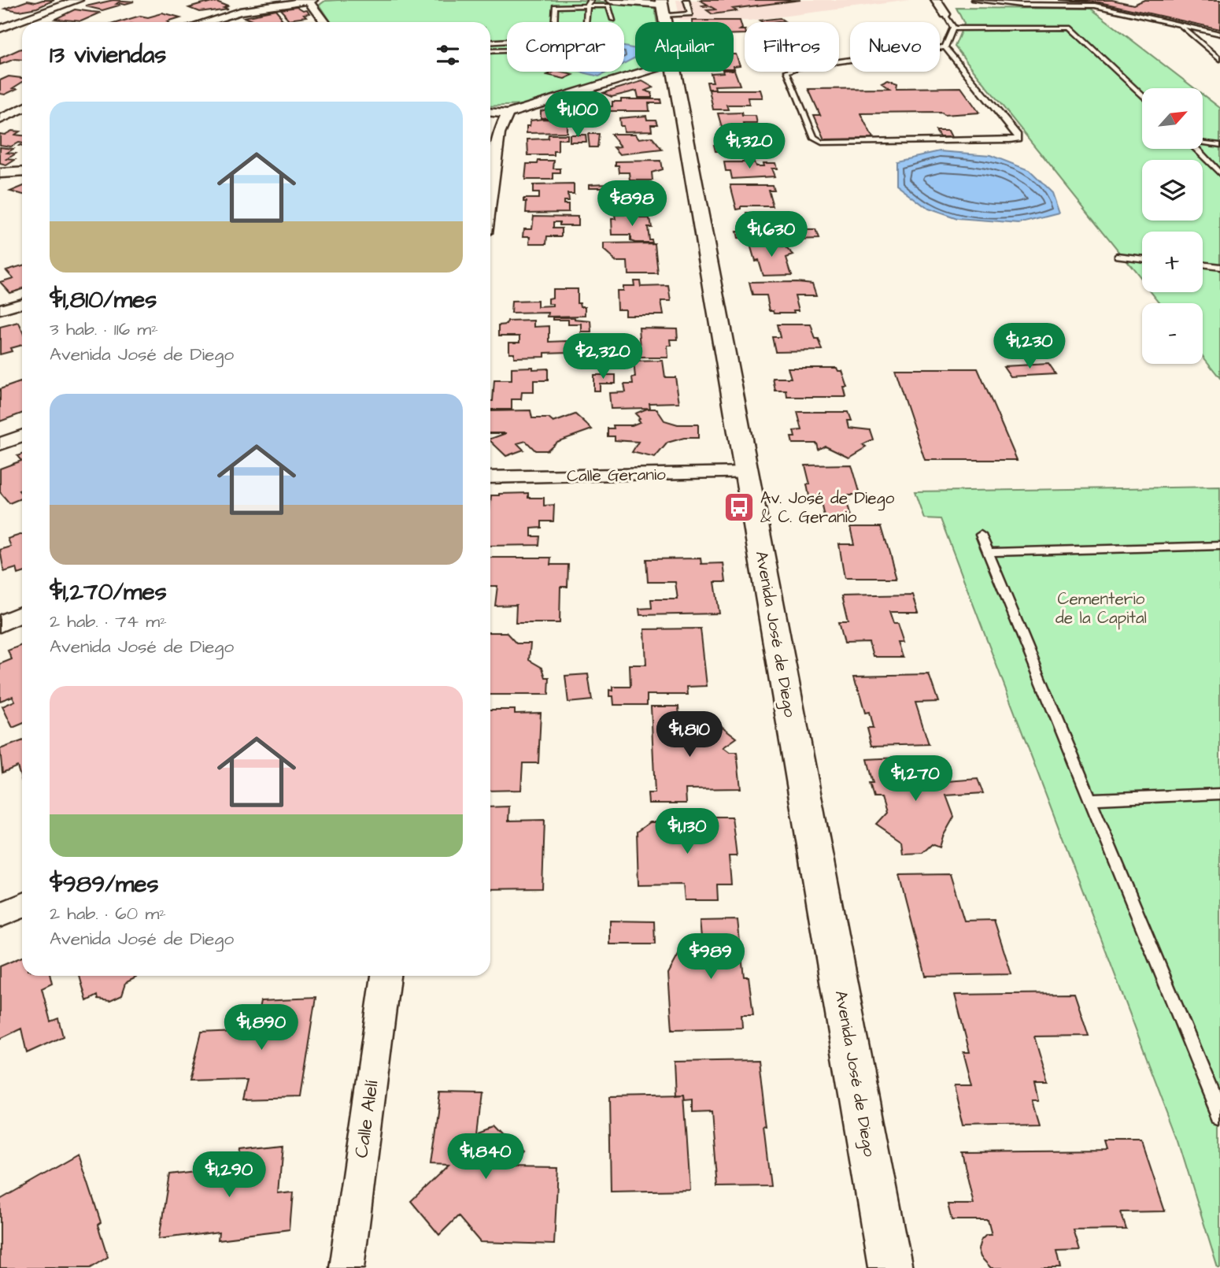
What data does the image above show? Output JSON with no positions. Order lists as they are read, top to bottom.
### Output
{
  "streets": {
    "street": ["Calle Geranio", "Avenida José de Diego", "Calle Alelí"]
  },
  "crossings": [
    ["Calle Geranio", "Avenida José de Diego"]
  ],
  "parks": ["Cementerio de la Capital"],
  "places": {
    "bus stop": ["Av. José de Diego & C. Geranio"]
  },
  "north": "top right",
  "page": {
    "chip": [
      "Comprar",
      "Alquilar",
      "Filtros",
      "Nuevo"
    ],
    "heading": "13 viviendas",
    "map_buttons": ["+", "−"],
    "list": [
      {
        "name": "$1,810/mes",
        "note": "3 hab. · 116 m² · Avenida José de Diego"
      },
      {
        "name": "$1,270/mes",
        "note": "2 hab. · 74 m² · Avenida José de Diego"
      },
      {
        "name": "$989/mes",
        "note": "2 hab. · 60 m² · Avenida José de Diego"
      }
    ],
    "price": [
      "$1,100",
      "$1,320",
      "$898",
      "$1,630",
      "$1,230",
      "$2,320",
      "$1,810",
      "$1,270",
      "$1,130",
      "$989",
      "$1,890",
      "$1,840",
      "$1,290"
    ]
  }
}
